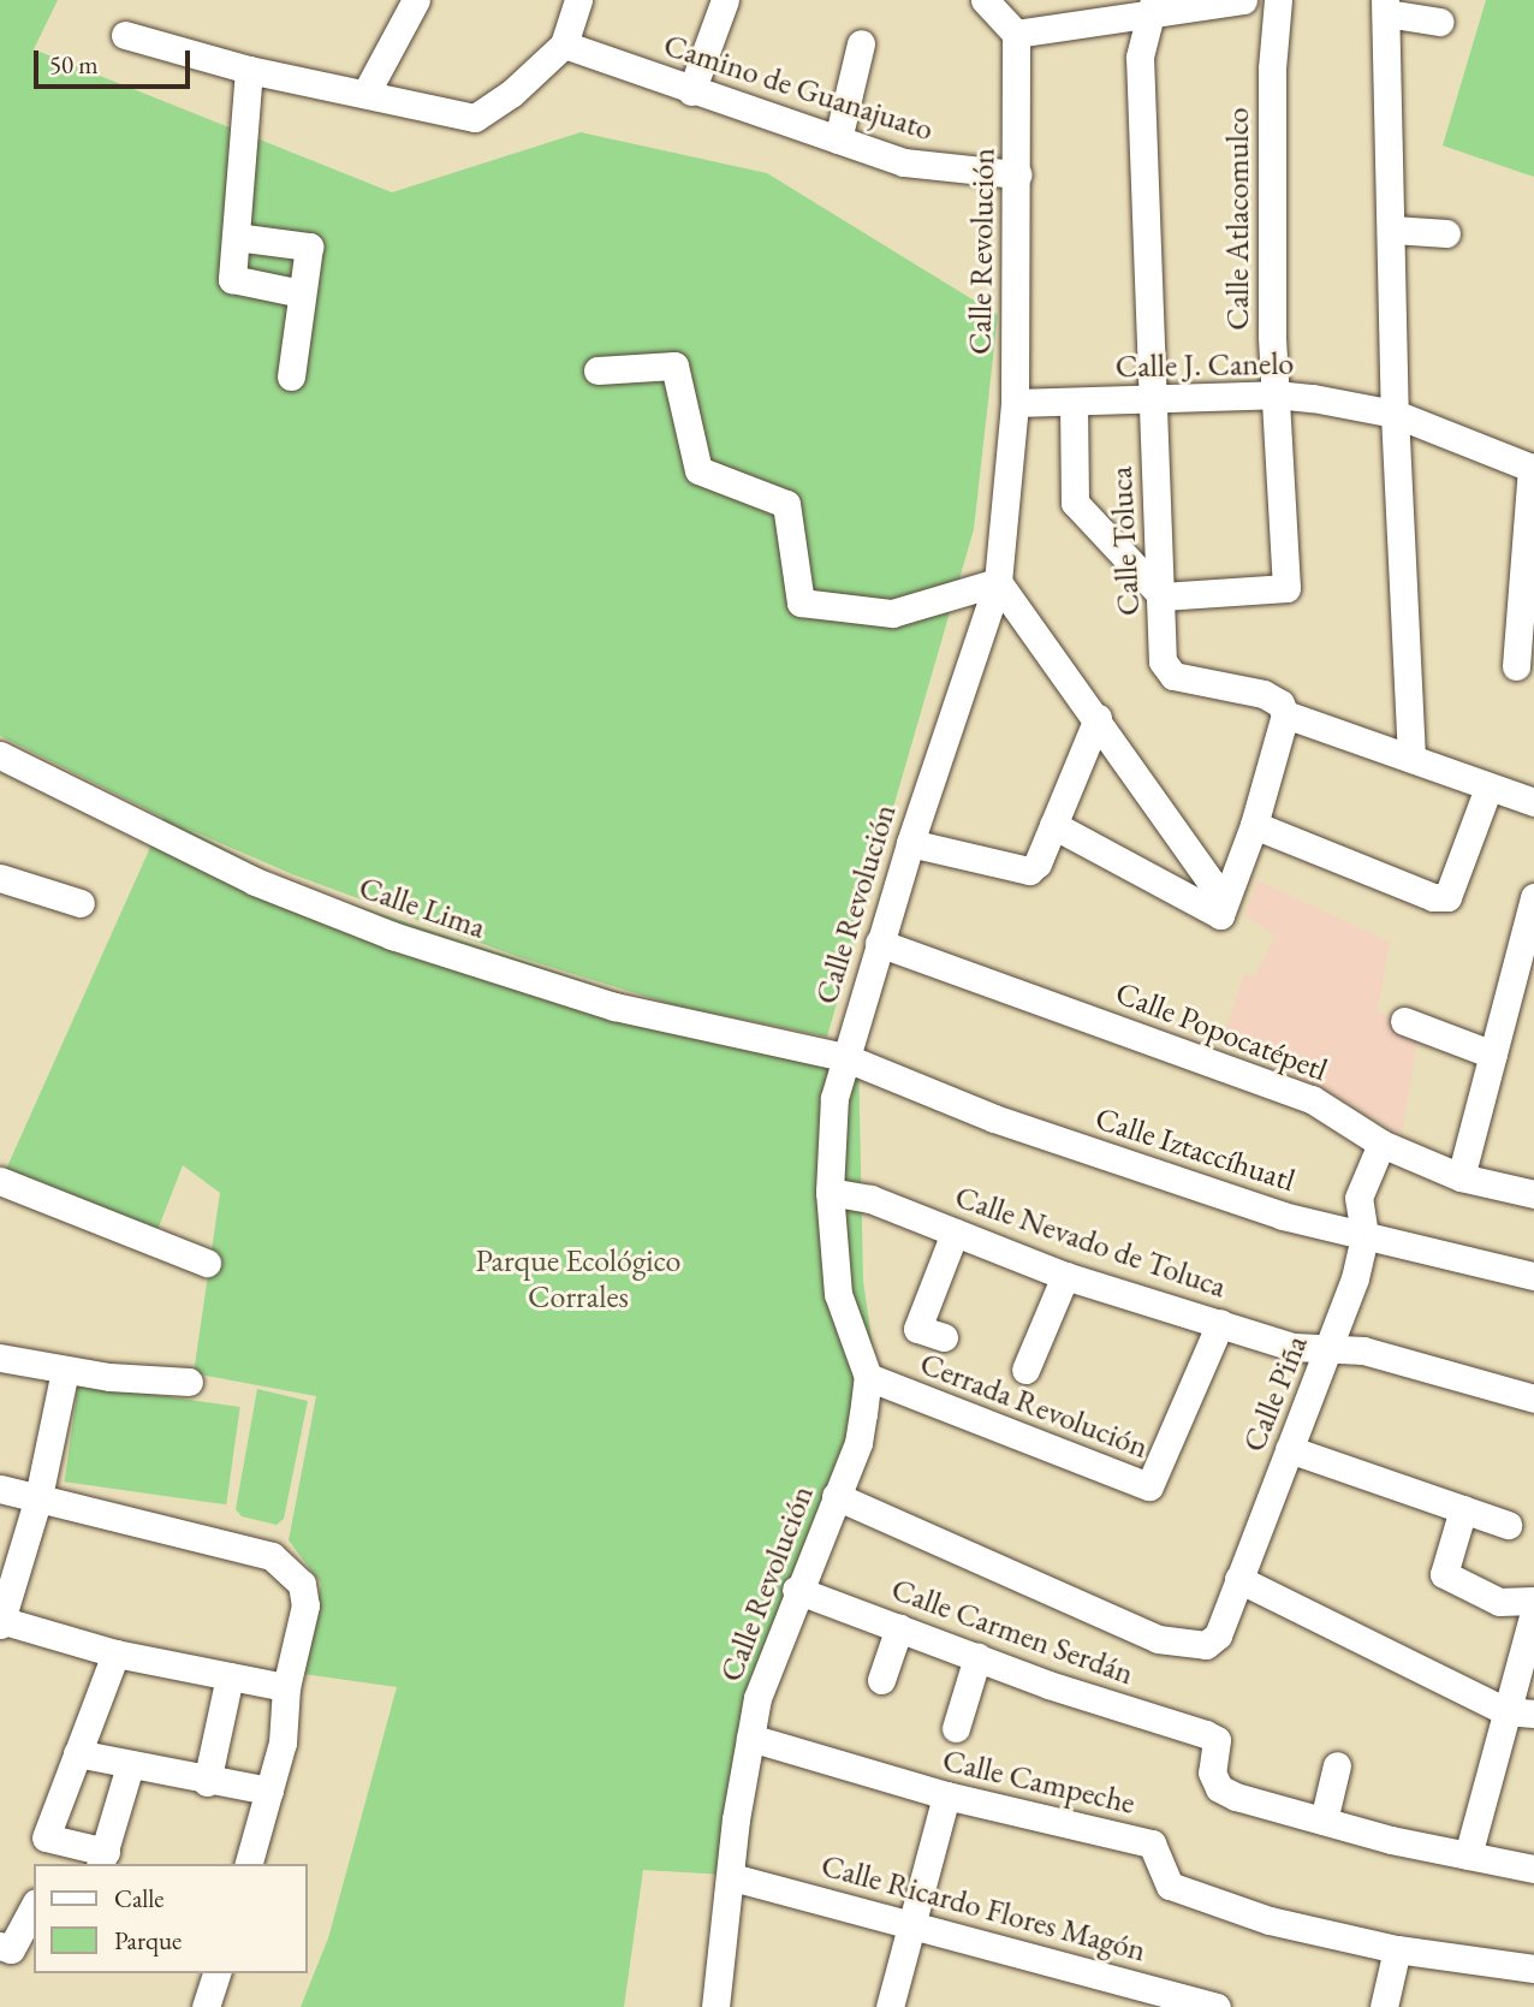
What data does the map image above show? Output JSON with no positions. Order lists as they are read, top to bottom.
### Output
{
  "streets": {
    "street": [
      "Camino de Guanajuato",
      "Calle Atlacomulco",
      "Calle Revolución",
      "Calle J. Canelo",
      "Calle Toluca",
      "Calle Lima",
      "Calle Popocatépetl",
      "Calle Iztaccíhuatl",
      "Calle Nevado de Toluca",
      "Calle Piña",
      "Cerrada Revolución",
      "Calle Carmen Serdán",
      "Calle Campeche",
      "Calle Ricardo Flores Magón"
    ]
  },
  "crossings": [
    ["Camino de Guanajuato", "Calle Revolución"],
    ["Calle Atlacomulco", "Calle J. Canelo"],
    ["Calle Atlacomulco", "Calle Toluca"],
    ["Calle Revolución", "Calle J. Canelo"],
    ["Calle Revolución", "Calle Lima"],
    ["Calle Revolución", "Calle Popocatépetl"],
    ["Calle Revolución", "Calle Iztaccíhuatl"],
    ["Calle Revolución", "Calle Nevado de Toluca"],
    ["Calle Revolución", "Calle Piña"],
    ["Calle Revolución", "Cerrada Revolución"],
    ["Calle Revolución", "Calle Carmen Serdán"],
    ["Calle Revolución", "Calle Campeche"],
    ["Calle Revolución", "Calle Ricardo Flores Magón"],
    ["Calle J. Canelo", "Calle Toluca"],
    ["Calle Lima", "Calle Iztaccíhuatl"],
    ["Calle Popocatépetl", "Calle Piña"],
    ["Calle Iztaccíhuatl", "Calle Piña"],
    ["Calle Nevado de Toluca", "Calle Piña"],
    ["Calle Nevado de Toluca", "Cerrada Revolución"]
  ],
  "parks": ["Parque Ecológico Corrales"],
  "legend": ["Calle", "Parque"],
  "scale_bar": "50 m"
}
